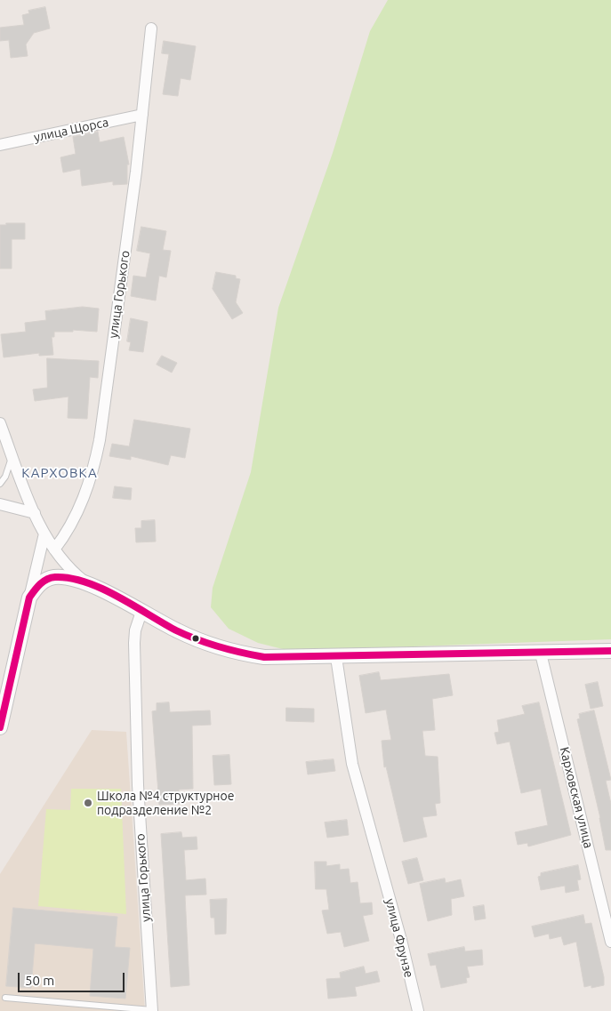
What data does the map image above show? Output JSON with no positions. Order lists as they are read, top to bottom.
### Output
{
  "streets": {
    "street": [
      "улица Щорса",
      "улица Горького",
      "Карховская улица",
      "улица Фрунзе"
    ]
  },
  "crossings": [
    ["улица Щорса", "улица Горького"]
  ],
  "districts": ["КАРХОВКА"],
  "places": ["Школа №4 структурное подразделение №2"],
  "scale_bar": "50 m"
}
